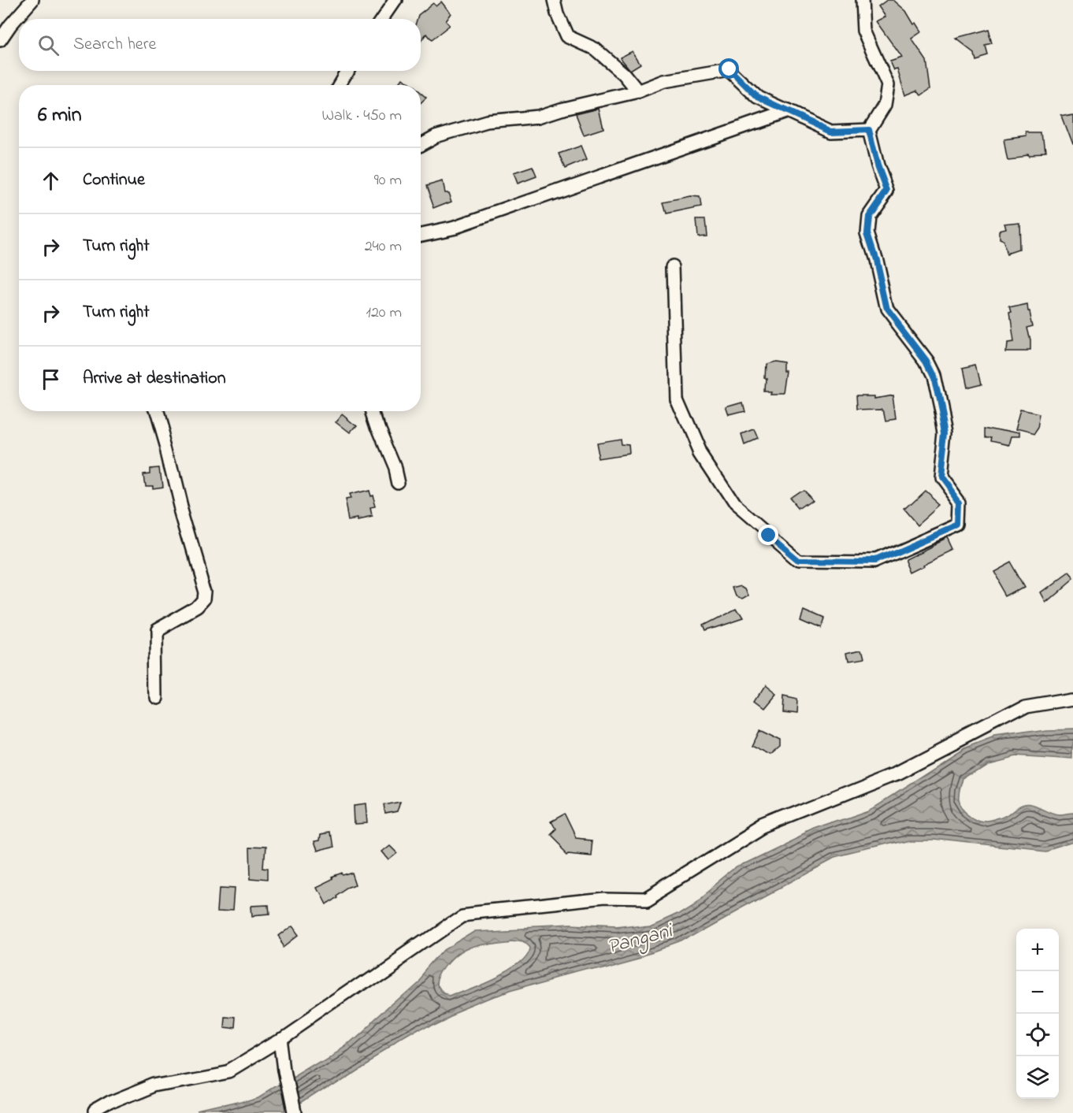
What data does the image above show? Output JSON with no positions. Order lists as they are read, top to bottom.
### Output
{
  "water": ["Pangani"],
  "page": {
    "search": "Search here",
    "heading": ["6 min", "Walk · 450 m"],
    "list": [
      ["Continue", "90 m"],
      ["Turn right", "240 m"],
      ["Turn right", "120 m"],
      "Arrive at destination"
    ],
    "map_buttons": ["+", "−"]
  }
}
